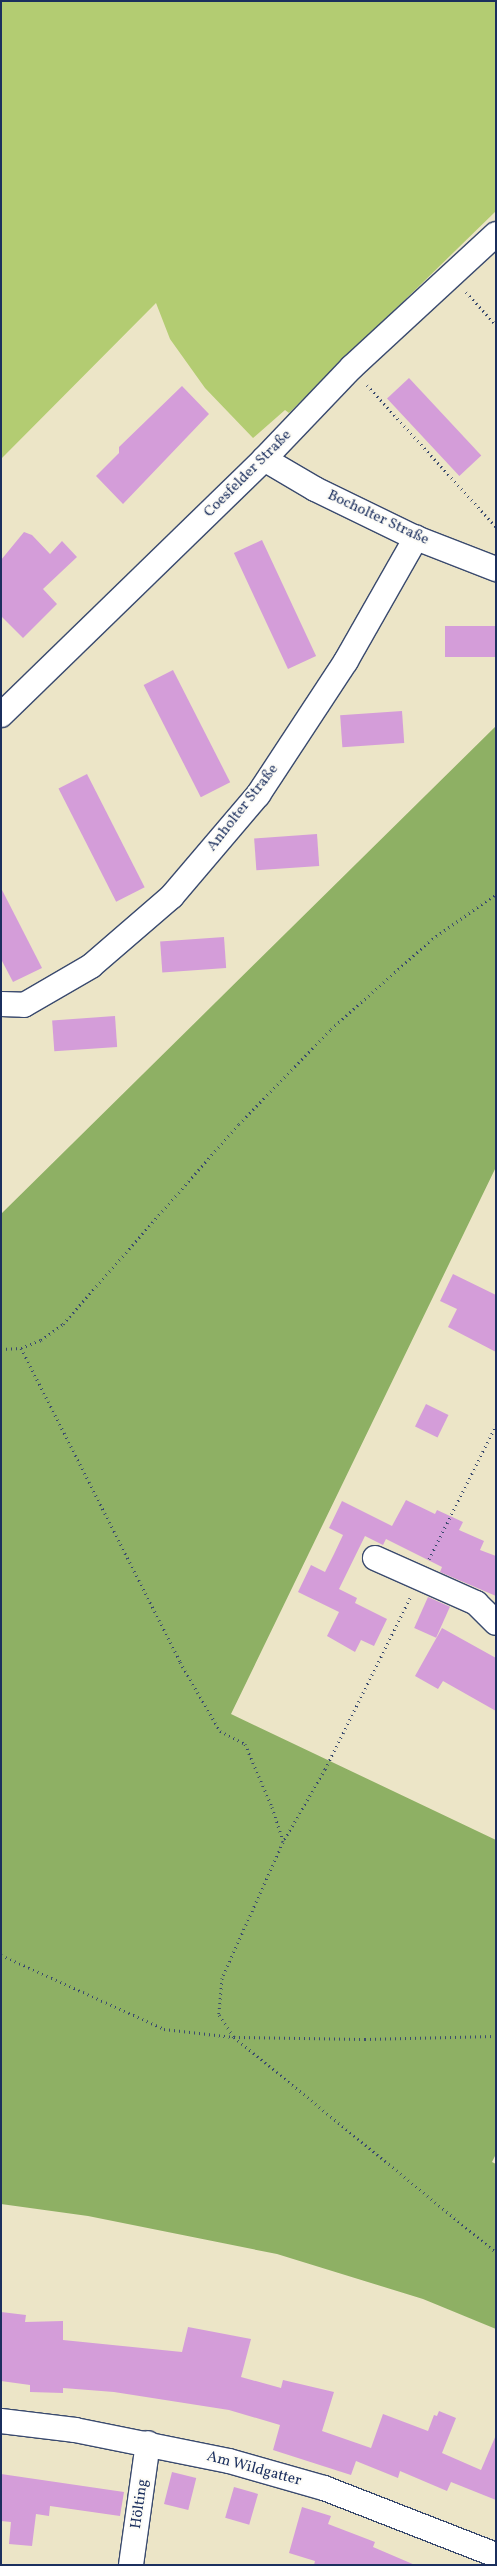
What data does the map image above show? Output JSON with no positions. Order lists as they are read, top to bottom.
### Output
{
  "streets": {
    "street": [
      "Coesfelder Straße",
      "Bocholter Straße",
      "Anholter Straße",
      "Am Wildgatter",
      "Hölting"
    ]
  },
  "crossings": [
    ["Coesfelder Straße", "Bocholter Straße"],
    ["Bocholter Straße", "Anholter Straße"],
    ["Am Wildgatter", "Hölting"]
  ]
}
